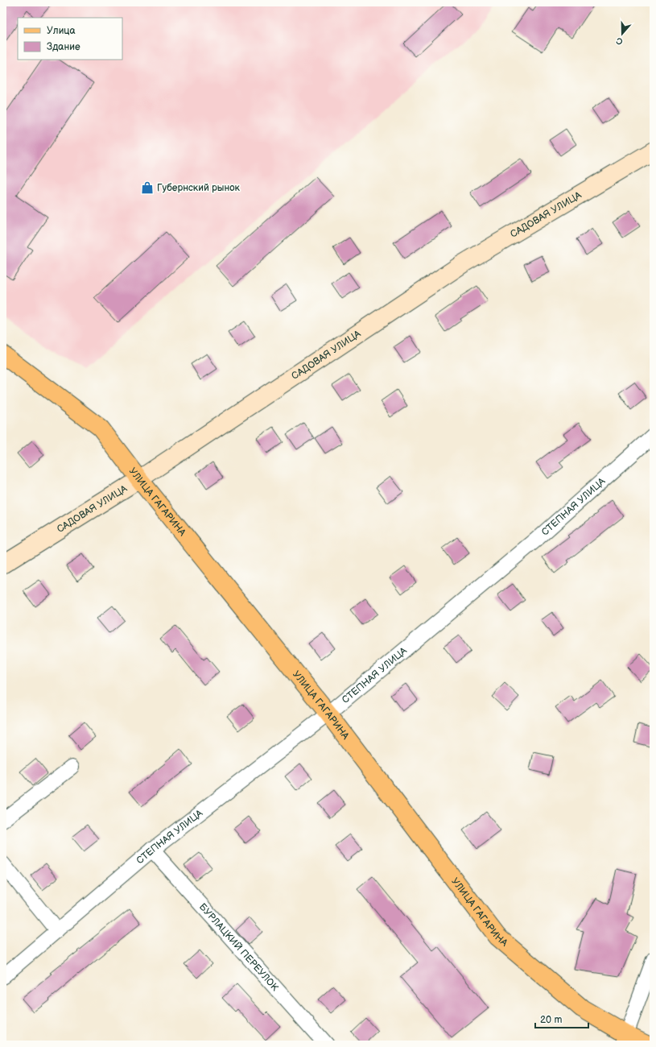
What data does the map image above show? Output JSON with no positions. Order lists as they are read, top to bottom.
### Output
{
  "streets": {
    "main road": ["УЛИЦА ГАГАРИНА"],
    "street": ["САДОВАЯ УЛИЦА", "СТЕПНАЯ УЛИЦА", "БУРЛАЦКИЙ ПЕРЕУЛОК"]
  },
  "crossings": [
    ["САДОВАЯ УЛИЦА", "УЛИЦА ГАГАРИНА"],
    ["УЛИЦА ГАГАРИНА", "СТЕПНАЯ УЛИЦА"],
    ["СТЕПНАЯ УЛИЦА", "БУРЛАЦКИЙ ПЕРЕУЛОК"]
  ],
  "places": {
    "shop": ["Губернский рынок"]
  },
  "legend": ["Улица", "Здание"],
  "scale_bar": "20 m",
  "north": "bottom"
}
